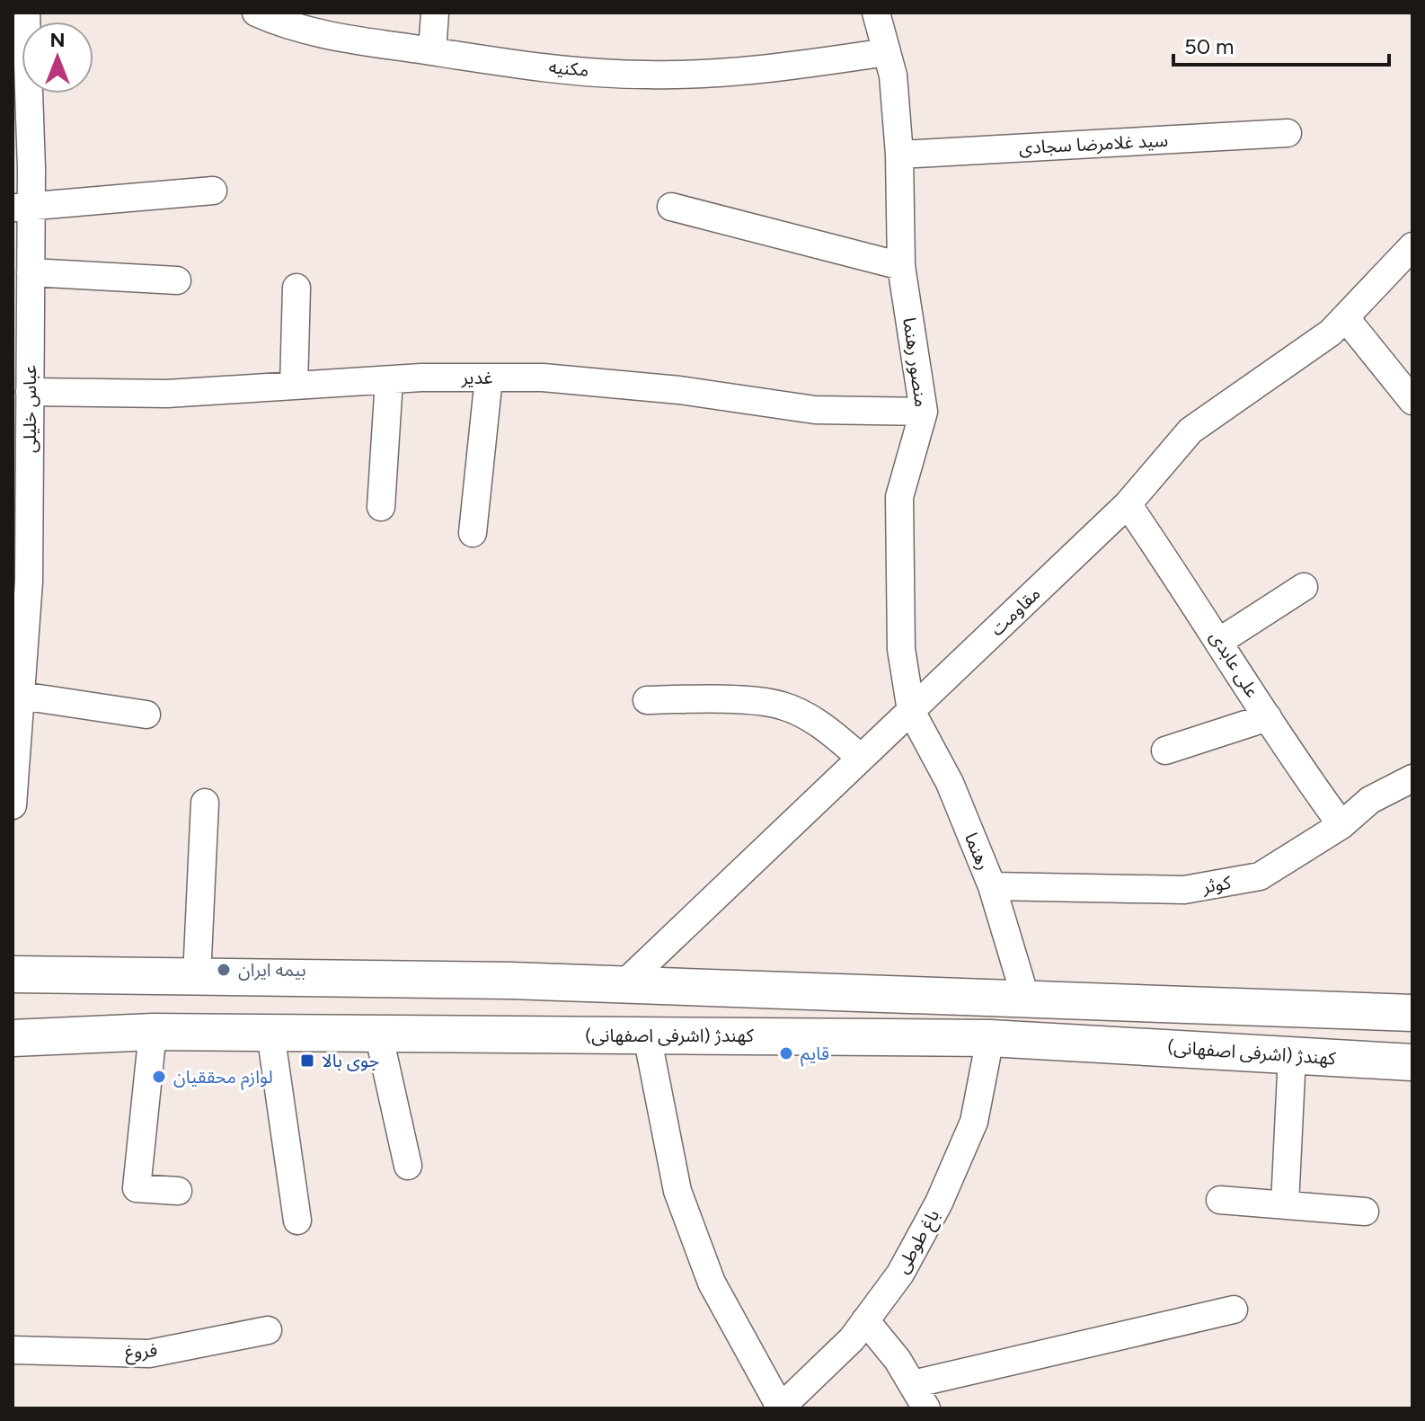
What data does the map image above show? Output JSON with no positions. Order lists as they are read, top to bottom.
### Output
{
  "streets": {
    "main road": ["کهندژ (اشرفی اصفهانی)"],
    "street": [
      "مکنیه",
      "سید غلامرضا سجادی",
      "منصور رهنما",
      "غدیر",
      "عباس خلیلی",
      "مقاومت",
      "علی عابدی",
      "رهنما",
      "کوثر",
      "باغ طوطی",
      "فروغ"
    ]
  },
  "crossings": [
    ["مکنیه", "منصور رهنما"],
    ["سید غلامرضا سجادی", "منصور رهنما"],
    ["منصور رهنما", "غدیر"],
    ["منصور رهنما", "مقاومت"],
    ["منصور رهنما", "رهنما"],
    ["غدیر", "عباس خلیلی"],
    ["مقاومت", "علی عابدی"],
    ["مقاومت", "رهنما"],
    ["علی عابدی", "کوثر"],
    ["رهنما", "کوثر"],
    ["کهندژ (اشرفی اصفهانی)", "باغ طوطی"]
  ],
  "places": {
    "other": ["بیمه ایران", "قایم", "لوازم محققیان"],
    "transit": ["جوی بالا"]
  },
  "scale_bar": "50 m",
  "north": "top"
}
